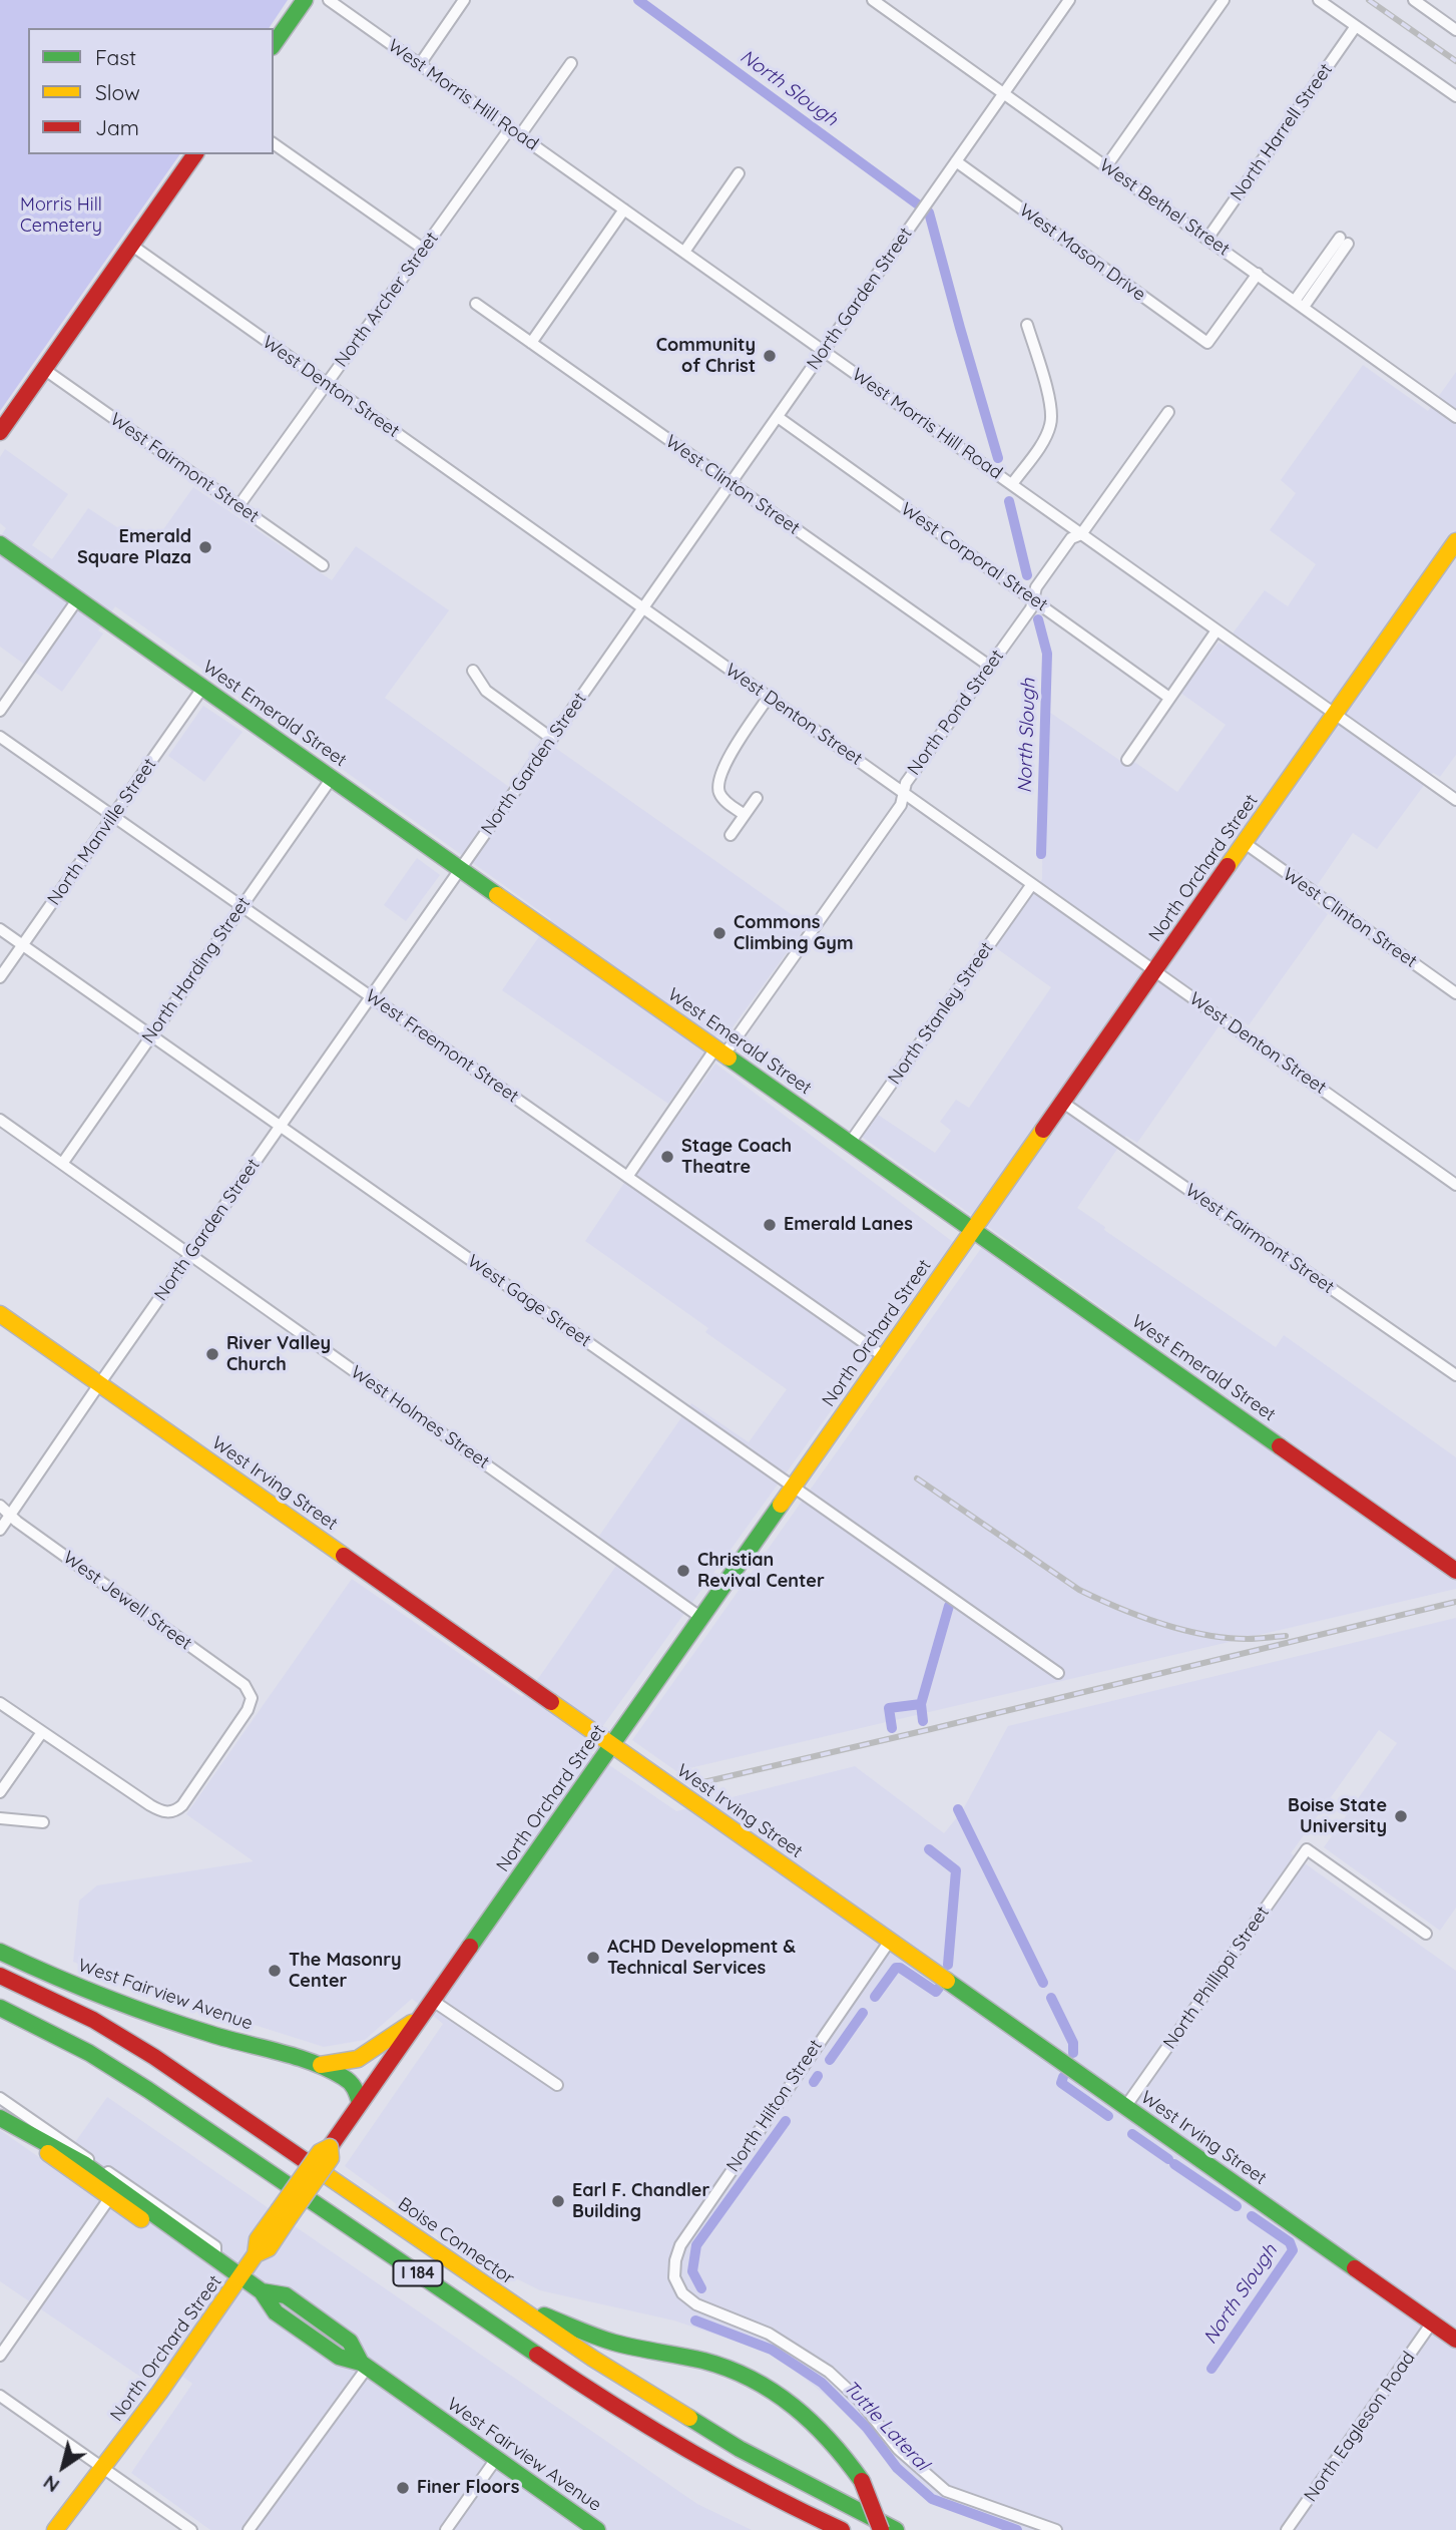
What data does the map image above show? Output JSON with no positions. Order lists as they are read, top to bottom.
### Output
{
  "streets": {
    "main road": [
      "West Emerald Street",
      "North Orchard Street",
      "West Irving Street",
      "West Fairview Avenue",
      "Boise Connector",
      "I 184"
    ],
    "street": [
      "West Morris Hill Road",
      "North Harrell Street",
      "West Bethel Street",
      "West Mason Drive",
      "North Garden Street",
      "North Archer Street",
      "West Denton Street",
      "West Fairmont Street",
      "West Clinton Street",
      "West Corporal Street",
      "North Pond Street",
      "North Manville Street",
      "North Harding Street",
      "North Stanley Street",
      "West Freemont Street",
      "West Gage Street",
      "West Holmes Street",
      "West Jewell Street",
      "North Phillippi Street",
      "North Hilton Street",
      "North Eagleson Road"
    ]
  },
  "crossings": [
    ["West Morris Hill Road", "North Garden Street"],
    ["West Morris Hill Road", "North Archer Street"],
    ["West Morris Hill Road", "North Pond Street"],
    ["West Morris Hill Road", "North Orchard Street"],
    ["North Harrell Street", "West Bethel Street"],
    ["West Bethel Street", "West Mason Drive"],
    ["West Bethel Street", "North Garden Street"],
    ["West Mason Drive", "North Garden Street"],
    ["North Garden Street", "West Denton Street"],
    ["North Garden Street", "West Clinton Street"],
    ["North Garden Street", "West Corporal Street"],
    ["North Garden Street", "West Emerald Street"],
    ["North Garden Street", "West Freemont Street"],
    ["North Garden Street", "West Gage Street"],
    ["North Garden Street", "West Holmes Street"],
    ["North Garden Street", "West Irving Street"],
    ["North Garden Street", "West Jewell Street"],
    ["North Archer Street", "West Denton Street"],
    ["North Archer Street", "West Fairmont Street"],
    ["West Denton Street", "North Pond Street"],
    ["West Denton Street", "North Orchard Street"],
    ["West Denton Street", "North Stanley Street"],
    ["West Fairmont Street", "North Orchard Street"],
    ["West Clinton Street", "North Pond Street"],
    ["West Clinton Street", "North Orchard Street"],
    ["West Corporal Street", "North Pond Street"],
    ["North Pond Street", "West Emerald Street"],
    ["North Pond Street", "West Freemont Street"],
    ["West Emerald Street", "North Manville Street"],
    ["West Emerald Street", "North Orchard Street"],
    ["West Emerald Street", "North Harding Street"],
    ["West Emerald Street", "North Stanley Street"],
    ["North Manville Street", "West Freemont Street"],
    ["North Manville Street", "West Gage Street"],
    ["North Orchard Street", "West Freemont Street"],
    ["North Orchard Street", "West Gage Street"],
    ["North Orchard Street", "West Holmes Street"],
    ["North Orchard Street", "West Irving Street"],
    ["North Orchard Street", "West Fairview Avenue"],
    ["North Harding Street", "West Freemont Street"],
    ["North Harding Street", "West Gage Street"],
    ["North Harding Street", "West Holmes Street"],
    ["West Irving Street", "North Phillippi Street"],
    ["West Irving Street", "North Hilton Street"],
    ["West Irving Street", "North Eagleson Road"]
  ],
  "water": ["North Slough", "Tuttle Lateral"],
  "parks": ["Morris Hill Cemetery"],
  "places": [
    "Community of Christ",
    "Emerald Square Plaza",
    "Commons Climbing Gym",
    "Stage Coach Theatre",
    "Emerald Lanes",
    "River Valley Church",
    "Christian Revival Center",
    "Boise State University",
    "ACHD Development & Technical Services",
    "The Masonry Center",
    "Earl F. Chandler Building",
    "Finer Floors"
  ],
  "legend": ["Fast", "Slow", "Jam"],
  "north": "bottom left"
}
